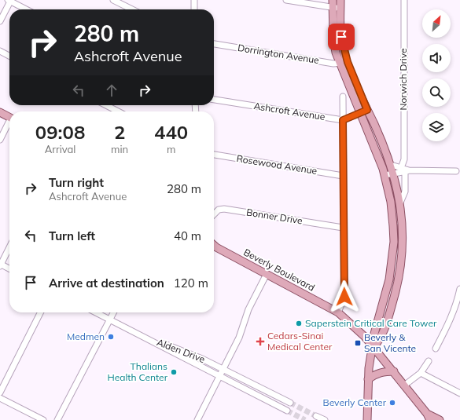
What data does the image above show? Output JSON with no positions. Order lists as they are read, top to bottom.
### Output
{
  "streets": {
    "main road": ["Beverly Boulevard"],
    "street": [
      "Dorrington Avenue",
      "Norwich Drive",
      "Ashcroft Avenue",
      "Rosewood Avenue",
      "Bonner Drive",
      "Alden Drive"
    ]
  },
  "places": {
    "other": [
      "Saperstein Critical Care Tower",
      "Medmen",
      "Thalians Health Center",
      "Beverly Center"
    ],
    "health": ["Cedars-Sinai Medical Center"],
    "transit": ["Beverly & San Vicente"]
  },
  "north": "top right",
  "page": {
    "turn": ["280 m", "Ashcroft Avenue"],
    "eta": [
      "09:08",
      "Arrival",
      "2",
      "min",
      "440",
      "m"
    ],
    "list": [
      {
        "name": "Turn right",
        "note": "Ashcroft Avenue",
        "value": "280 m"
      },
      {
        "name": "Turn left",
        "value": "40 m"
      },
      {
        "name": "Arrive at destination",
        "value": "120 m"
      }
    ]
  }
}
